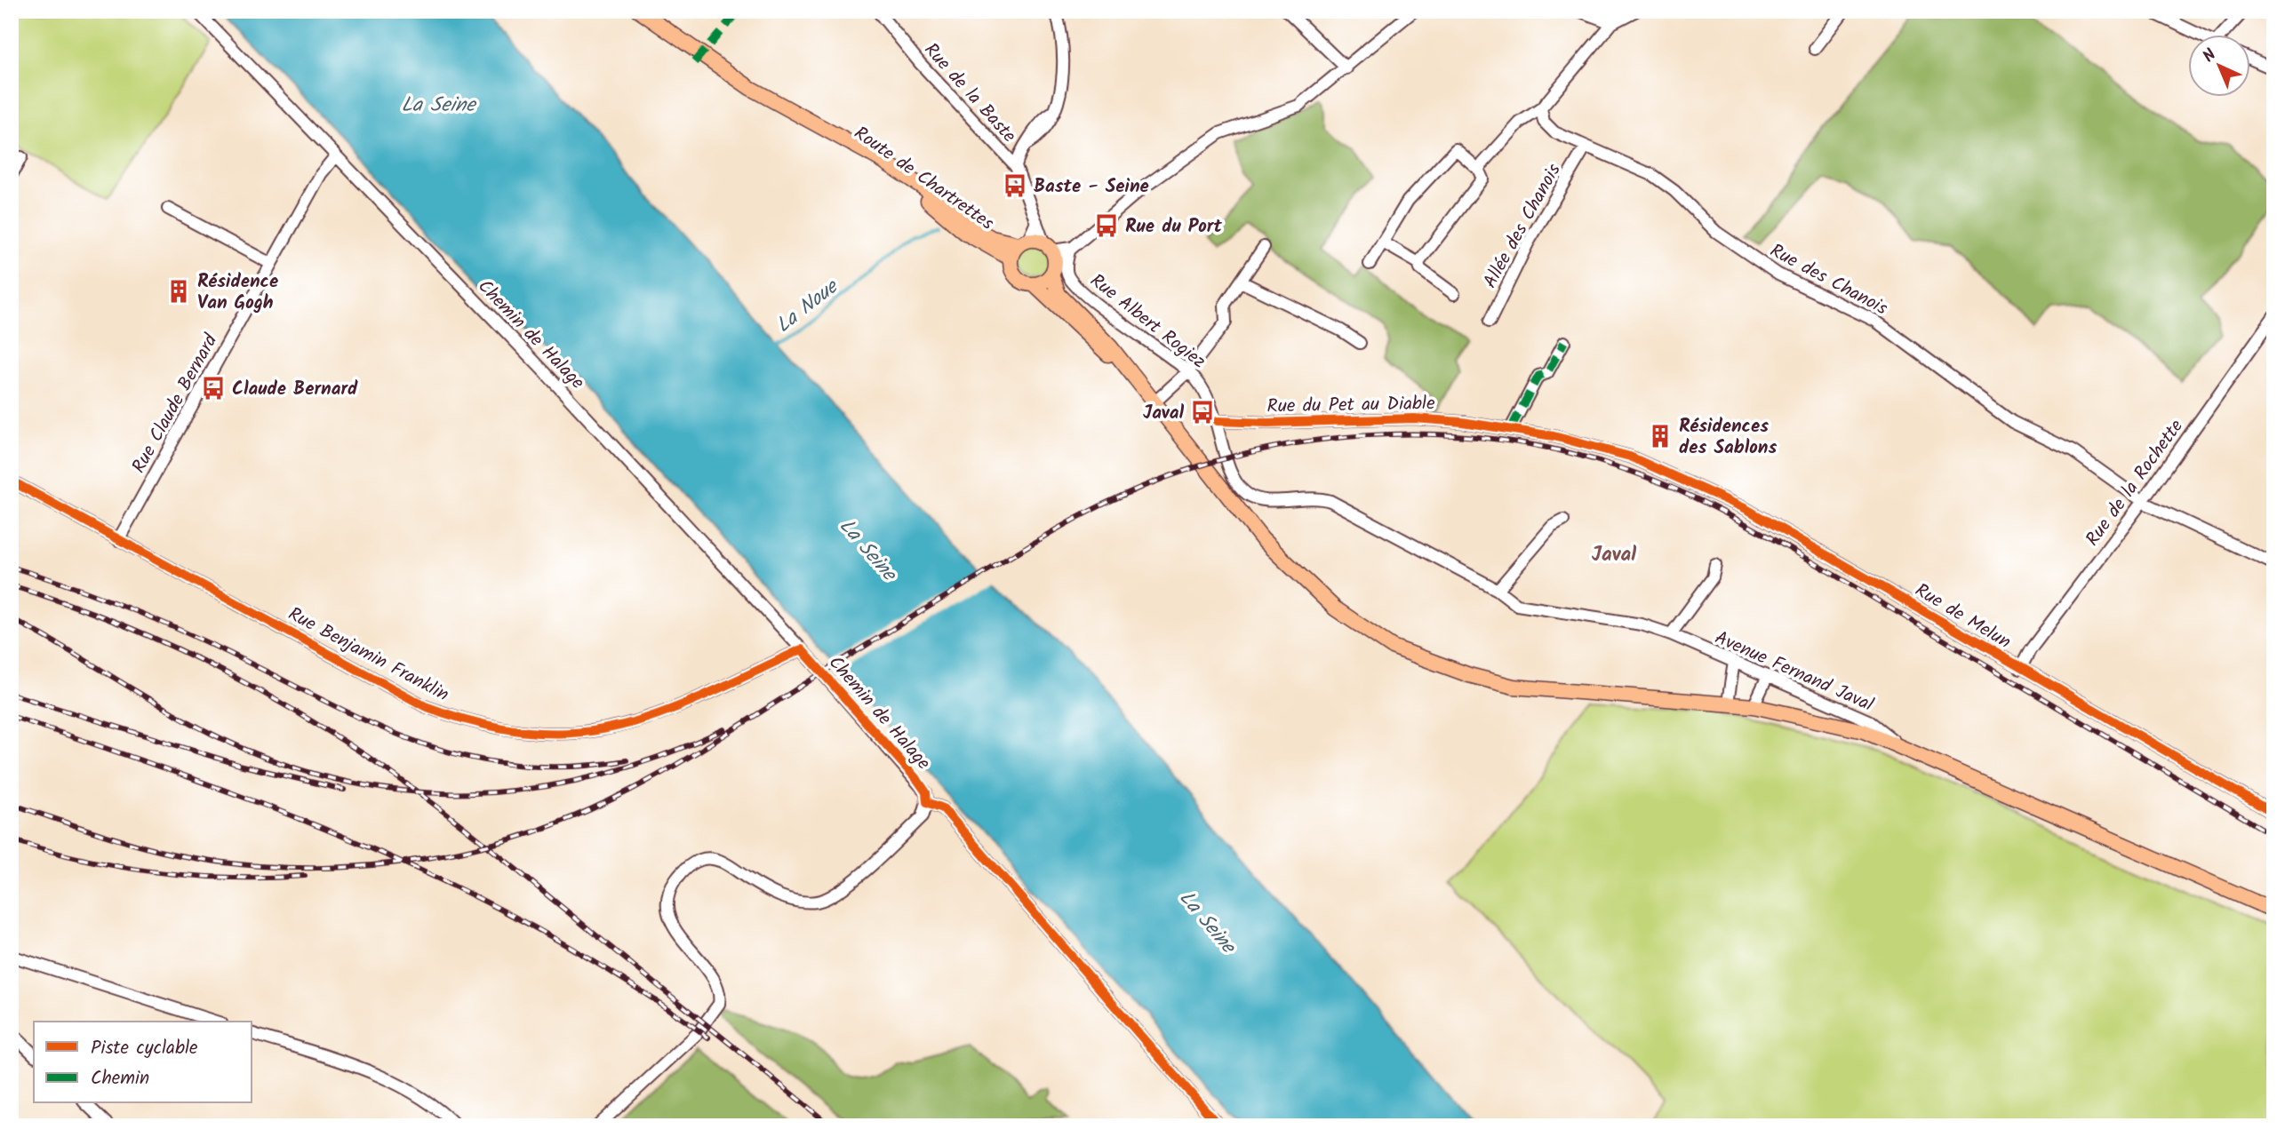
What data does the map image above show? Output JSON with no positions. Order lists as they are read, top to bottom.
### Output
{
  "streets": {
    "main road": ["Route de Chartrettes"],
    "street": [
      "Rue de la Baste",
      "Allée des Chanois",
      "Rue des Chanois",
      "Rue Albert Rogiez",
      "Chemin de Halage",
      "Rue Claude Bernard",
      "Rue du Pet au Diable",
      "Rue de la Rochette",
      "Rue de Melun",
      "Rue Benjamin Franklin",
      "Avenue Fernand Javal"
    ]
  },
  "crossings": [
    ["Allée des Chanois", "Rue des Chanois"],
    ["Rue des Chanois", "Rue de la Rochette"],
    ["Rue Albert Rogiez", "Rue du Pet au Diable"],
    ["Rue Albert Rogiez", "Avenue Fernand Javal"],
    ["Chemin de Halage", "Rue Claude Bernard"],
    ["Chemin de Halage", "Rue Benjamin Franklin"],
    ["Rue Claude Bernard", "Rue Benjamin Franklin"],
    ["Rue du Pet au Diable", "Rue de Melun"],
    ["Rue de la Rochette", "Rue de Melun"]
  ],
  "districts": ["Javal"],
  "water": ["La Seine", "La Noue"],
  "places": {
    "bus stop": [
      "Baste - Seine",
      "Rue du Port",
      "Claude Bernard",
      "Javal"
    ],
    "building": ["Résidence Van Gogh", "Résidences des Sablons"]
  },
  "legend": ["Piste cyclable", "Chemin"],
  "north": "top left"
}
